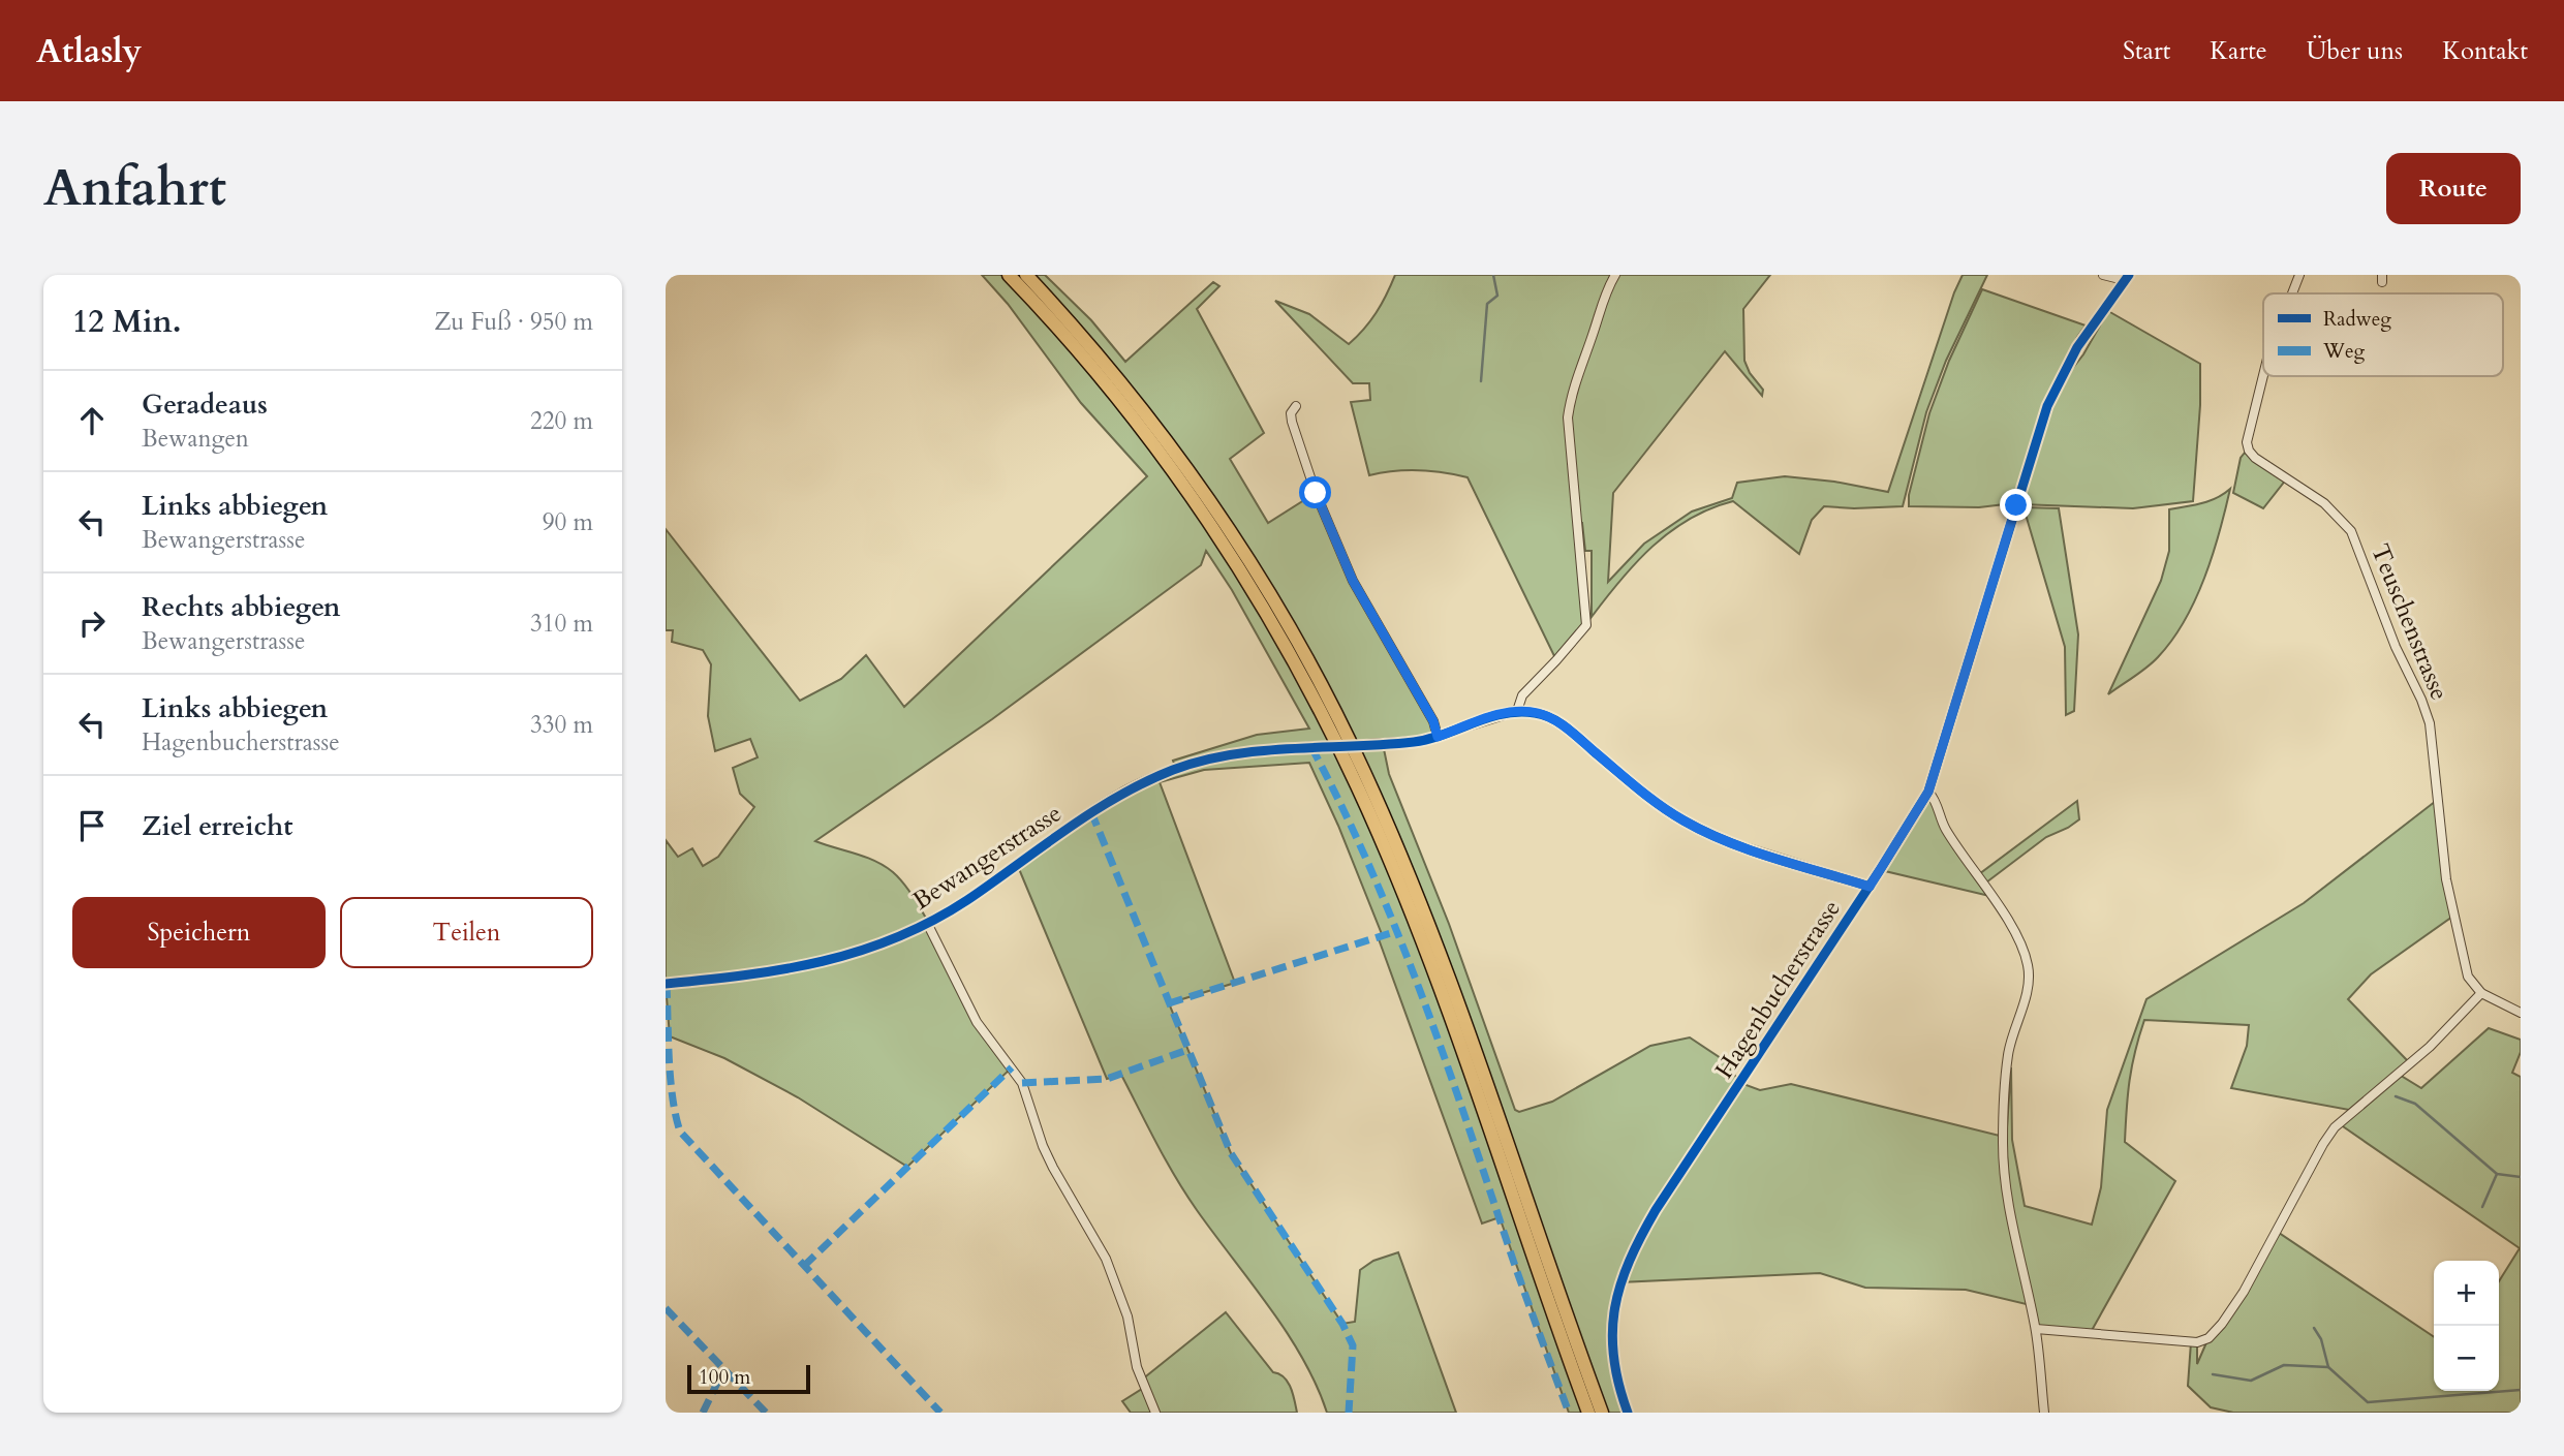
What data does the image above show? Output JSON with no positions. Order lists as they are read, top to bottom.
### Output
{
  "streets": {
    "street": ["Teuschenstrasse", "Bewangerstrasse", "Hagenbucherstrasse"]
  },
  "legend": ["Radweg", "Weg"],
  "scale_bar": "100 m",
  "page": {
    "header": "Atlasly",
    "nav": [
      "Start",
      "Karte",
      "Über uns",
      "Kontakt"
    ],
    "buttons": [
      "Route",
      ["Speichern", "Teilen"]
    ],
    "title": "Anfahrt",
    "heading": ["12 Min.", "Zu Fuß · 950 m"],
    "list": [
      ["Geradeaus", "Bewangen", "220 m"],
      ["Links abbiegen", "Bewangerstrasse", "90 m"],
      ["Rechts abbiegen", "Bewangerstrasse", "310 m"],
      ["Links abbiegen", "Hagenbucherstrasse", "330 m"],
      "Ziel erreicht"
    ],
    "map_buttons": ["+", "−"],
    "scale": "100 m"
  }
}
